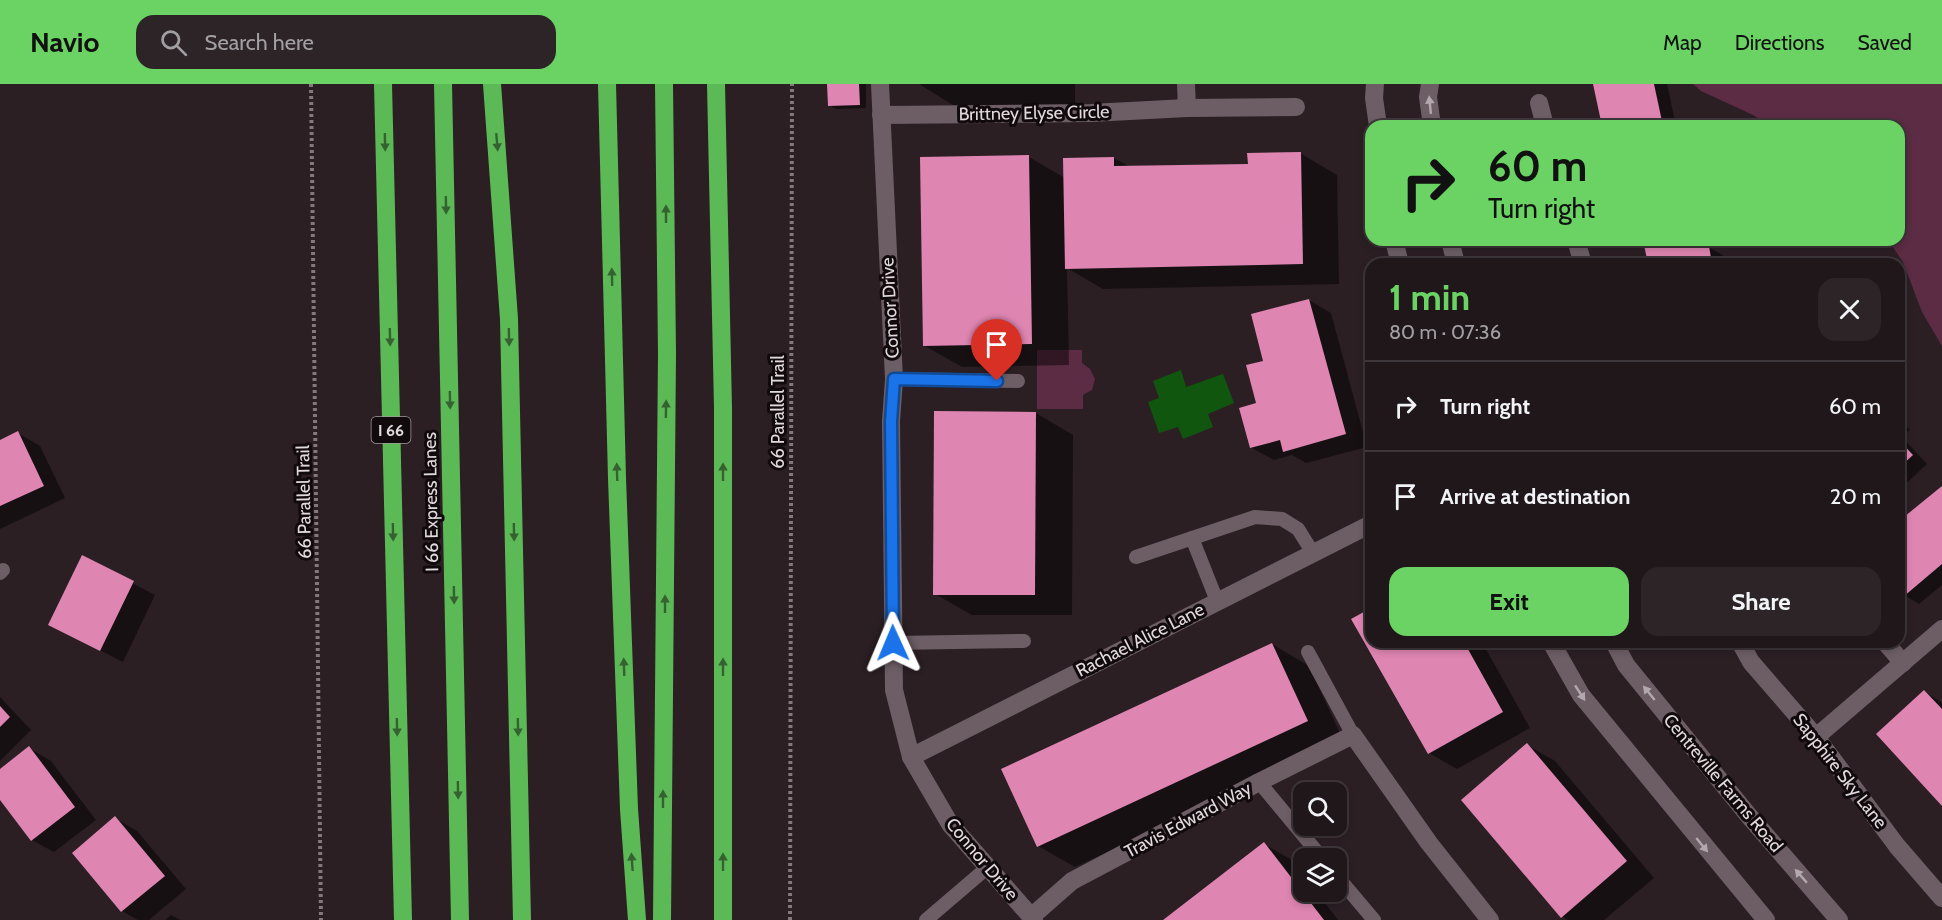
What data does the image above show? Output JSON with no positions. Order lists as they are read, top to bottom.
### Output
{
  "streets": {
    "highway": ["I 66", "I 66 Express Lanes"],
    "street": [
      "Brittney Elyse Circle",
      "Connor Drive",
      "Rachael Alice Lane",
      "Sapphire Sky Lane",
      "Centreville Farms Road",
      "Travis Edward Way"
    ],
    "path": ["66 Parallel Trail"]
  },
  "crossings": [
    ["Brittney Elyse Circle", "Connor Drive"],
    ["Connor Drive", "Rachael Alice Lane"],
    ["Connor Drive", "Travis Edward Way"]
  ],
  "page": {
    "header": "Navio",
    "search": "Search here",
    "nav": ["Map", "Directions", "Saved"],
    "turn": ["60 m", "Turn right"],
    "heading": ["1 min", "80 m · 07:36"],
    "list": [
      {
        "name": "Turn right",
        "value": "60 m"
      },
      {
        "name": "Arrive at destination",
        "value": "20 m"
      }
    ],
    "buttons": ["Exit", "Share"]
  }
}
